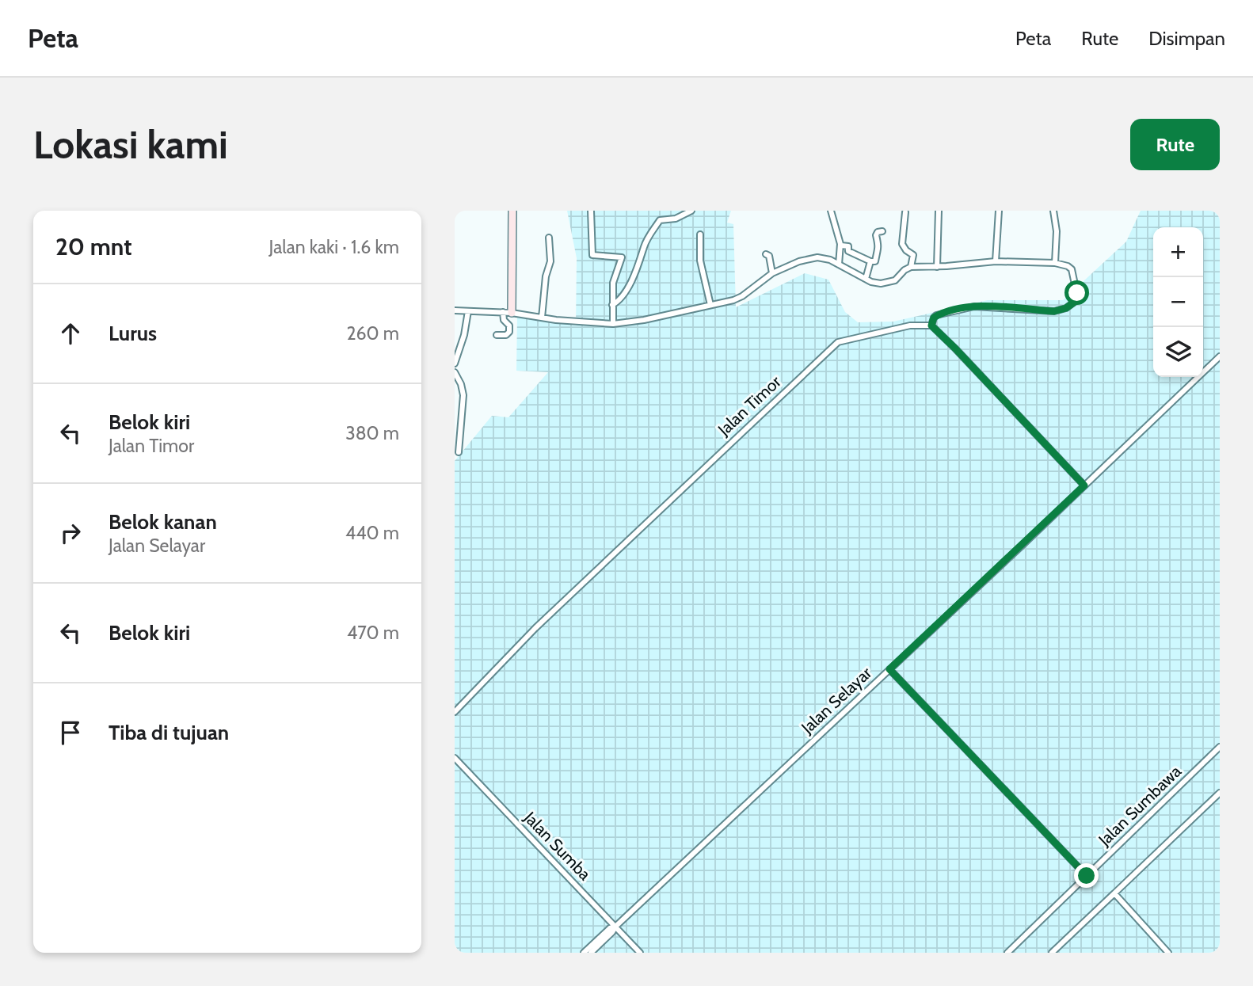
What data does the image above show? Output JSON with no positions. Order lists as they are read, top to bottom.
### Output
{
  "streets": {
    "street": [
      "Jalan Timor",
      "Jalan Selayar",
      "Jalan Sumbawa",
      "Jalan Sumba"
    ]
  },
  "crossings": [
    ["Jalan Selayar", "Jalan Sumba"]
  ],
  "page": {
    "header": "Peta",
    "nav": ["Peta", "Rute", "Disimpan"],
    "buttons": "Rute",
    "title": "Lokasi kami",
    "heading": ["20 mnt", "Jalan kaki · 1.6 km"],
    "map_buttons": ["+", "−"],
    "list": [
      ["Lurus", "260 m"],
      ["Belok kiri", "Jalan Timor", "380 m"],
      ["Belok kanan", "Jalan Selayar", "440 m"],
      ["Belok kiri", "470 m"],
      "Tiba di tujuan"
    ]
  }
}
